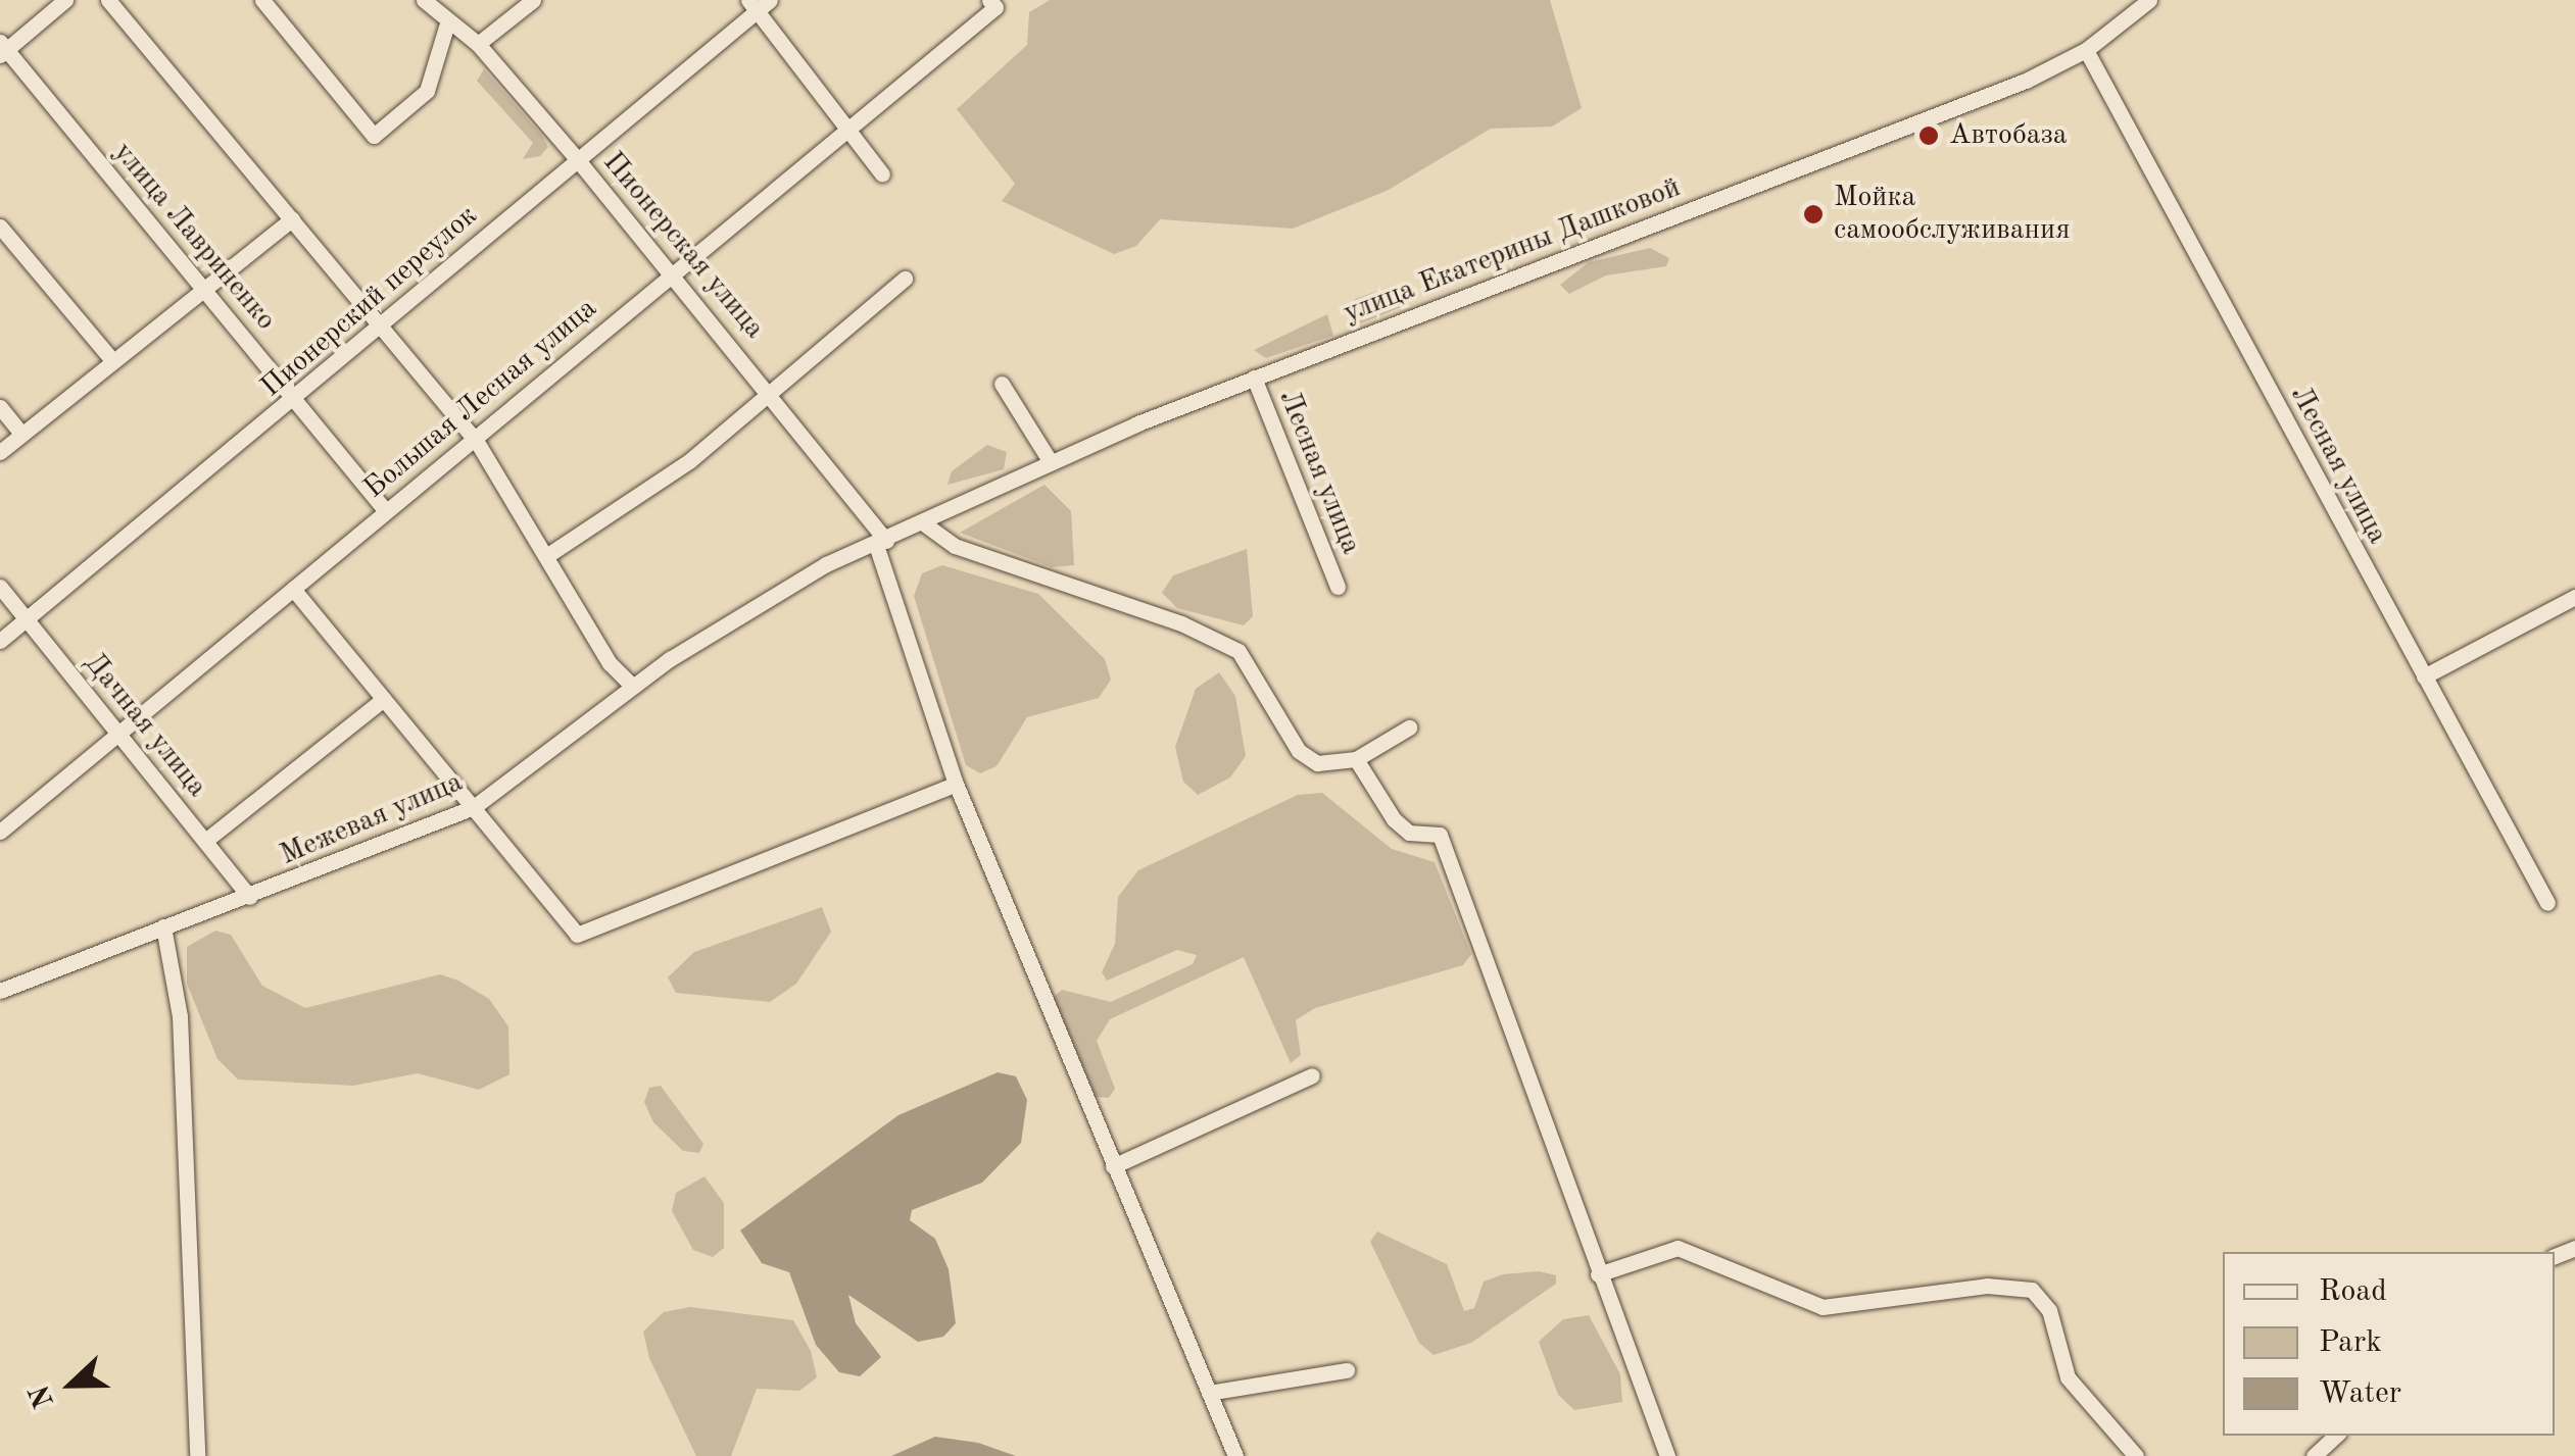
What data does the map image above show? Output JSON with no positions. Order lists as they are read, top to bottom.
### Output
{
  "streets": {
    "street": [
      "улица Лавриненко",
      "Пионерская улица",
      "улица Екатерины Дашковой",
      "Пионерский переулок",
      "Большая Лесная улица",
      "Лесная улица",
      "Дачная улица",
      "Межевая улица"
    ]
  },
  "crossings": [
    ["улица Лавриненко", "Пионерский переулок"],
    ["улица Лавриненко", "Большая Лесная улица"],
    ["Пионерская улица", "улица Екатерины Дашковой"],
    ["Пионерская улица", "Пионерский переулок"],
    ["Пионерская улица", "Большая Лесная улица"],
    ["Пионерская улица", "Межевая улица"],
    ["улица Екатерины Дашковой", "Лесная улица"],
    ["улица Екатерины Дашковой", "Межевая улица"],
    ["Пионерский переулок", "Дачная улица"],
    ["Большая Лесная улица", "Дачная улица"],
    ["Дачная улица", "Межевая улица"]
  ],
  "places": ["Автобаза", "Мойка самообслуживания"],
  "legend": ["Road", "Park", "Water"],
  "north": "left"
}
